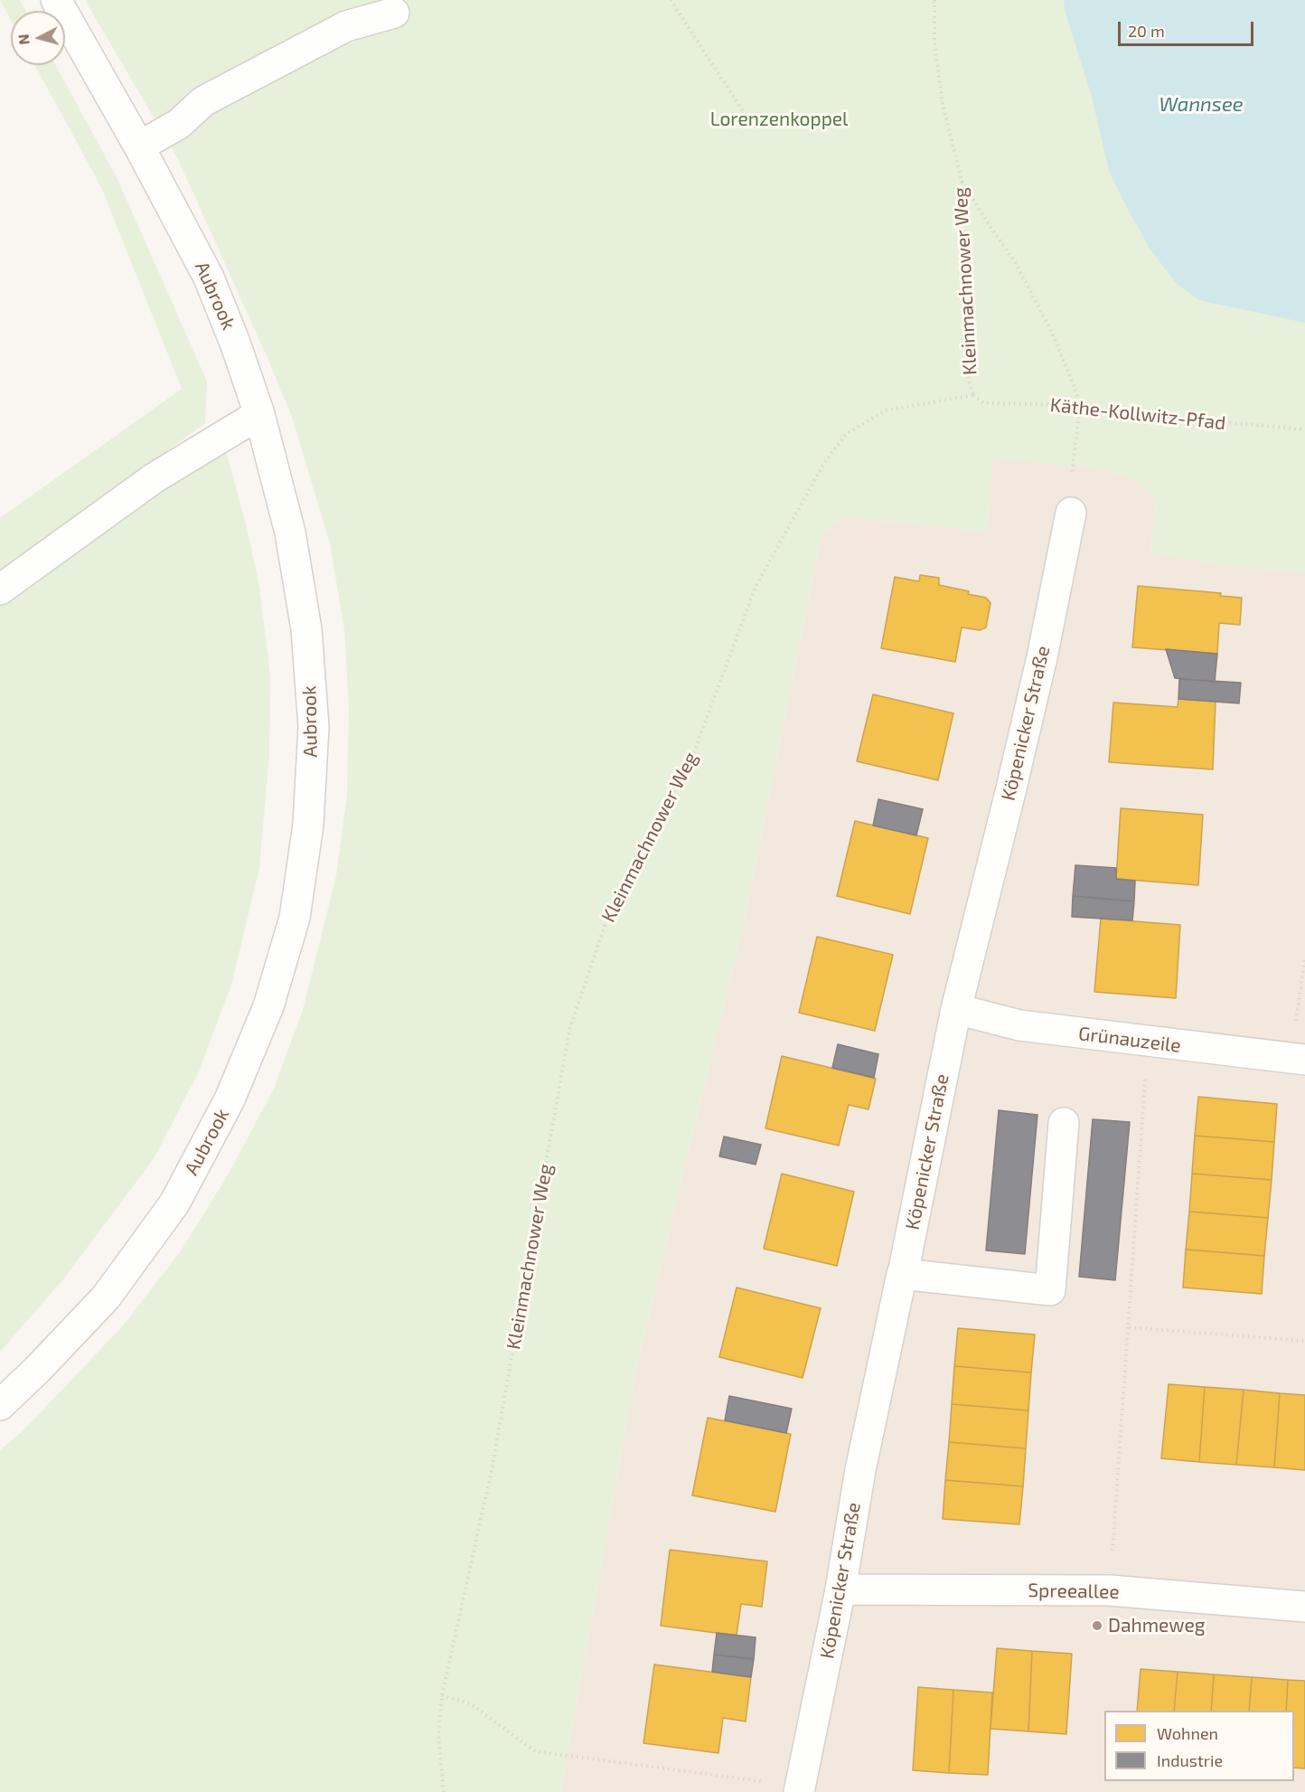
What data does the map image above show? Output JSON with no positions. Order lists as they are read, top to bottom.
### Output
{
  "streets": {
    "street": [
      "Aubrook",
      "Köpenicker Straße",
      "Grünauzeile",
      "Spreeallee"
    ],
    "path": ["Kleinmachnower Weg", "Käthe-Kollwitz-Pfad"]
  },
  "crossings": [
    ["Kleinmachnower Weg", "Käthe-Kollwitz-Pfad"],
    ["Köpenicker Straße", "Grünauzeile"],
    ["Köpenicker Straße", "Spreeallee"]
  ],
  "water": ["Wannsee"],
  "parks": ["Lorenzenkoppel"],
  "places": ["Dahmeweg"],
  "legend": ["Wohnen", "Industrie"],
  "scale_bar": "20 m",
  "north": "left"
}
